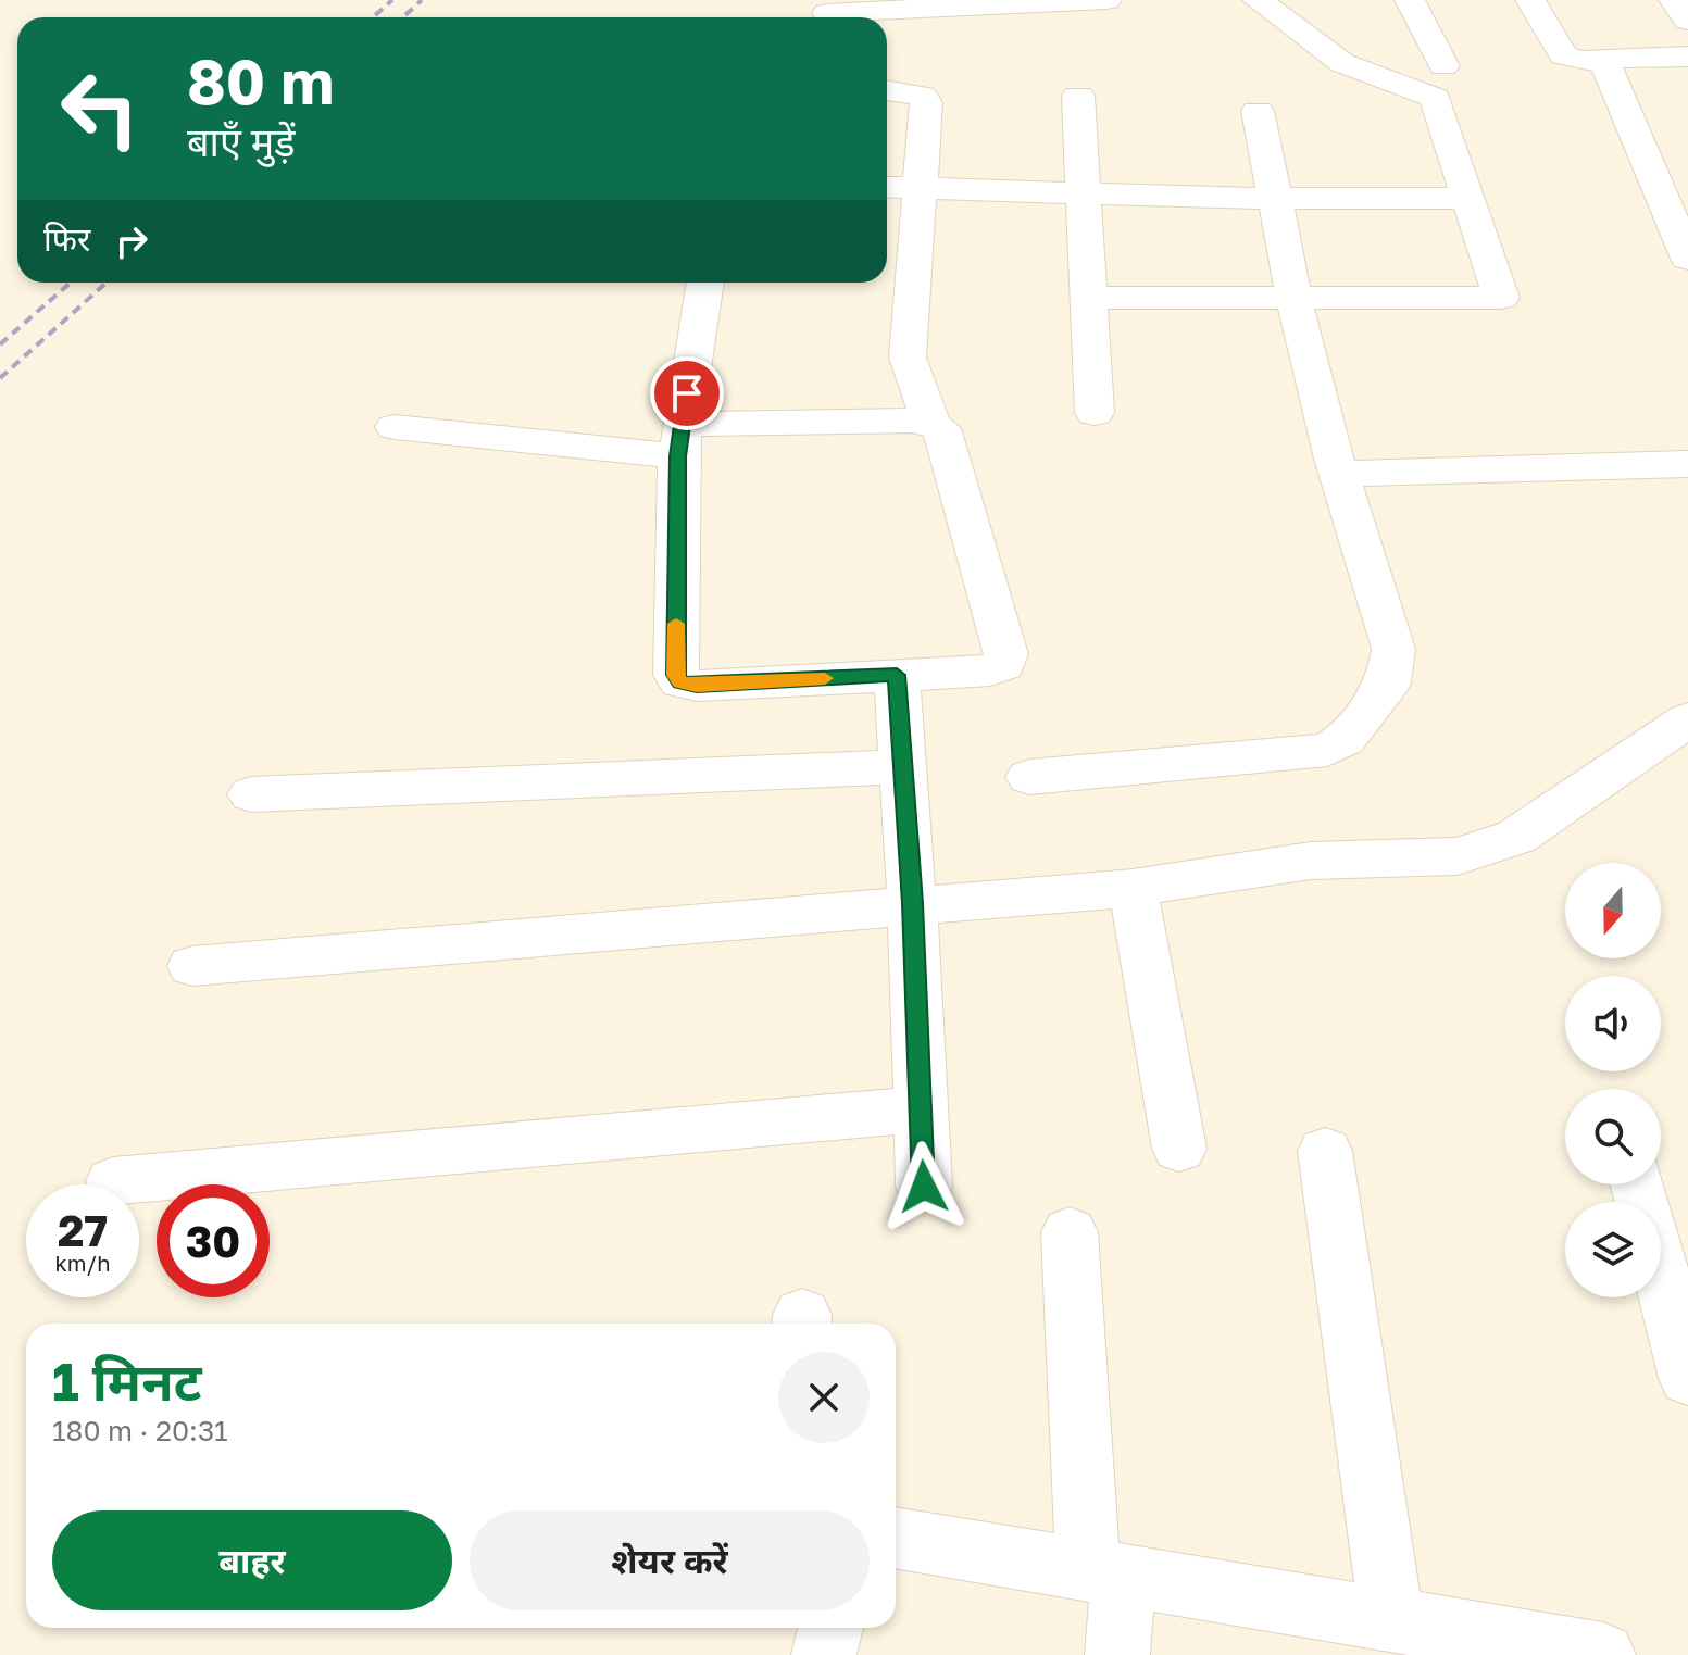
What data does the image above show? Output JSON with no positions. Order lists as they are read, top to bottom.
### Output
{
  "north": "bottom",
  "page": {
    "turn": ["80 m", "बाएँ मुड़ें"],
    "then": "फिर",
    "speed": "27 km/h",
    "limit": "30",
    "heading": ["1 मिनट", "180 m · 20:31"],
    "buttons": ["बाहर", "शेयर करें"]
  }
}
